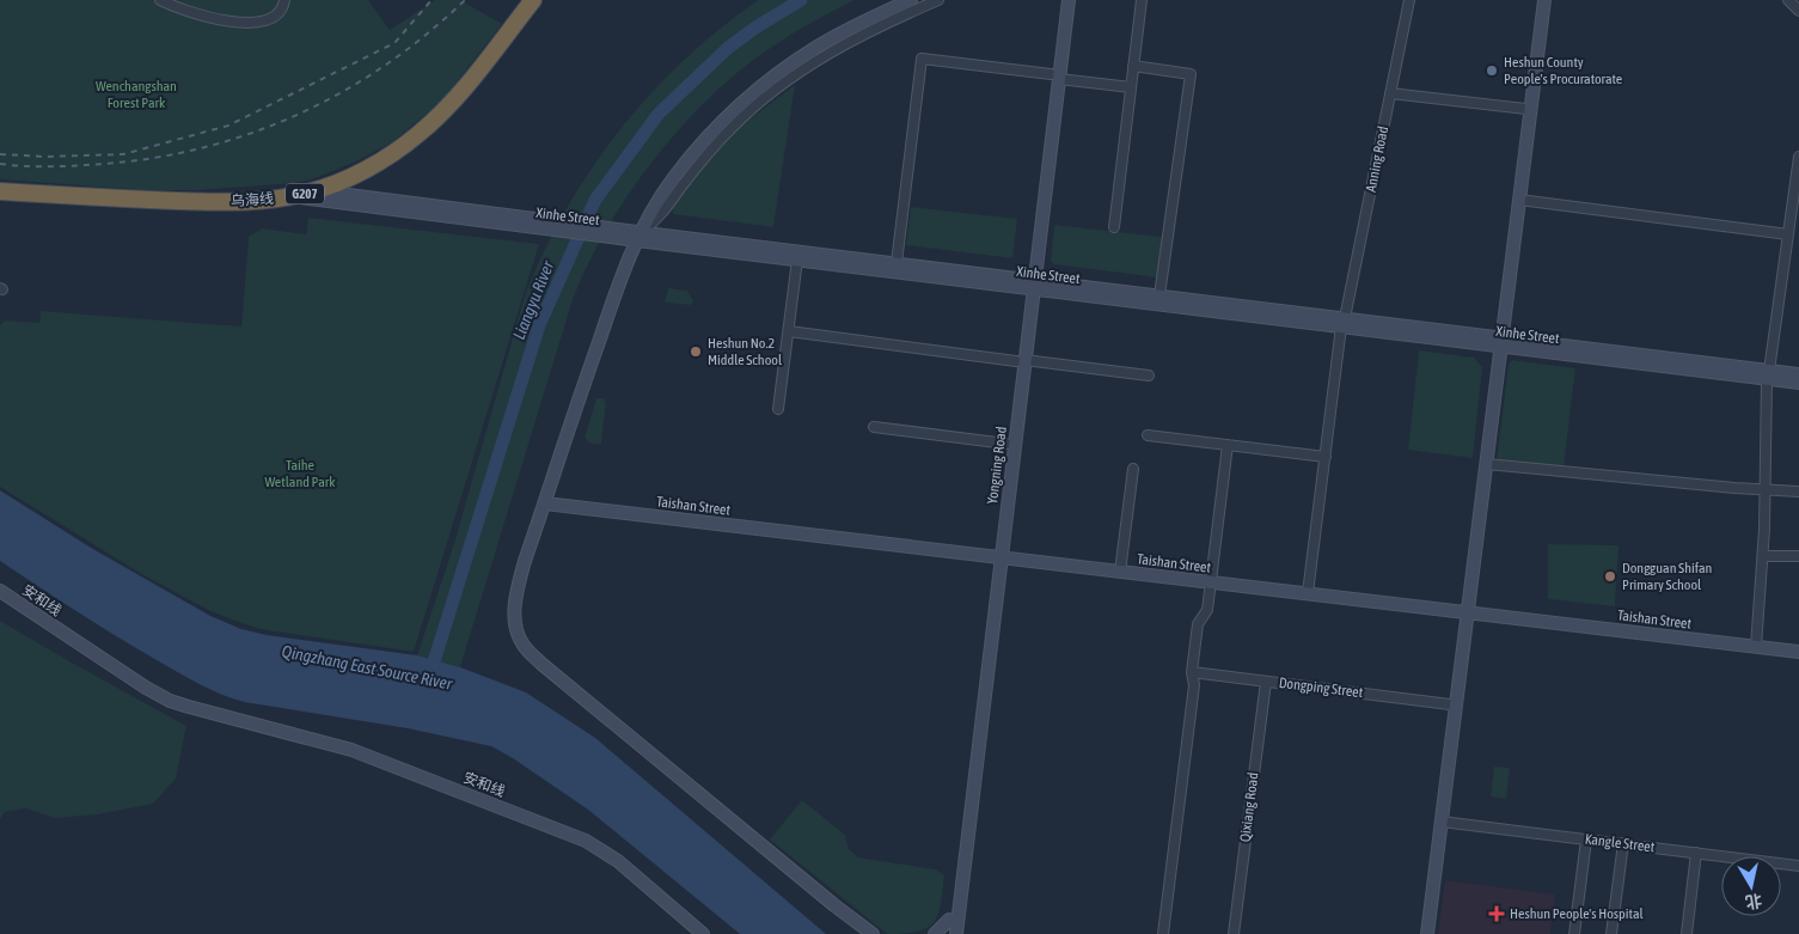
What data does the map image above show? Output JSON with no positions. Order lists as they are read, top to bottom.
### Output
{
  "streets": {
    "highway": ["G207", "乌海线"],
    "main road": [
      "Xinhe Street",
      "Yongning Road",
      "Taishan Street",
      "安和线"
    ],
    "street": [
      "Anning Road",
      "Dongping Street",
      "Qixiang Road",
      "Kangle Street"
    ]
  },
  "crossings": [
    ["Anning Road", "Xinhe Street"],
    ["Anning Road", "Taishan Street"],
    ["乌海线", "Xinhe Street"],
    ["Xinhe Street", "Yongning Road"],
    ["Yongning Road", "Taishan Street"],
    ["Dongping Street", "Qixiang Road"]
  ],
  "water": ["Liangyu River", "Qingzhang East Source River"],
  "parks": ["Wenchangshan Forest Park", "Taihe Wetland Park"],
  "places": {
    "other": ["Heshun County People's Procuratorate", "Heshun No.2 Middle School", "Dongguan Shifan Primary School"],
    "health": ["Heshun People's Hospital"]
  },
  "north": "bottom"
}
